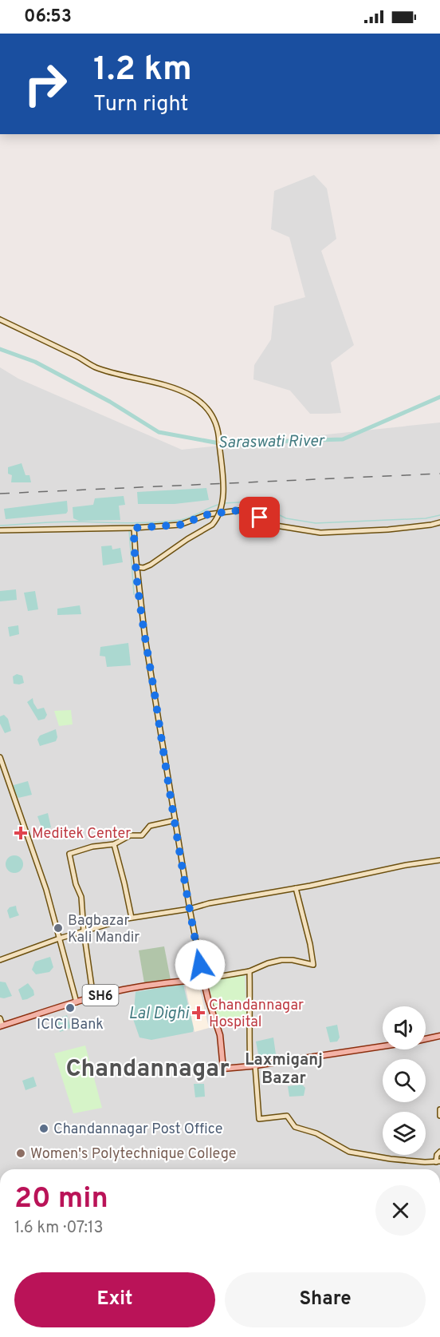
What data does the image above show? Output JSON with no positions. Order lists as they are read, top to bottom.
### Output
{
  "streets": {
    "main road": ["SH6"]
  },
  "districts": ["Laxmiganj Bazar", "Chandannagar"],
  "water": ["Saraswati River", "Lal Dighi"],
  "places": {
    "health": ["Meditek Center", "Chandannagar Hospital"],
    "other": [
      "Bagbazar Kali Mandir",
      "ICICI Bank",
      "Chandannagar Post Office",
      "Women's Polytechnique College"
    ]
  },
  "page": {
    "status": "06:53",
    "turn": ["1.2 km", "Turn right"],
    "heading": ["20 min", "1.6 km · 07:13"],
    "buttons": ["Exit", "Share"]
  }
}
